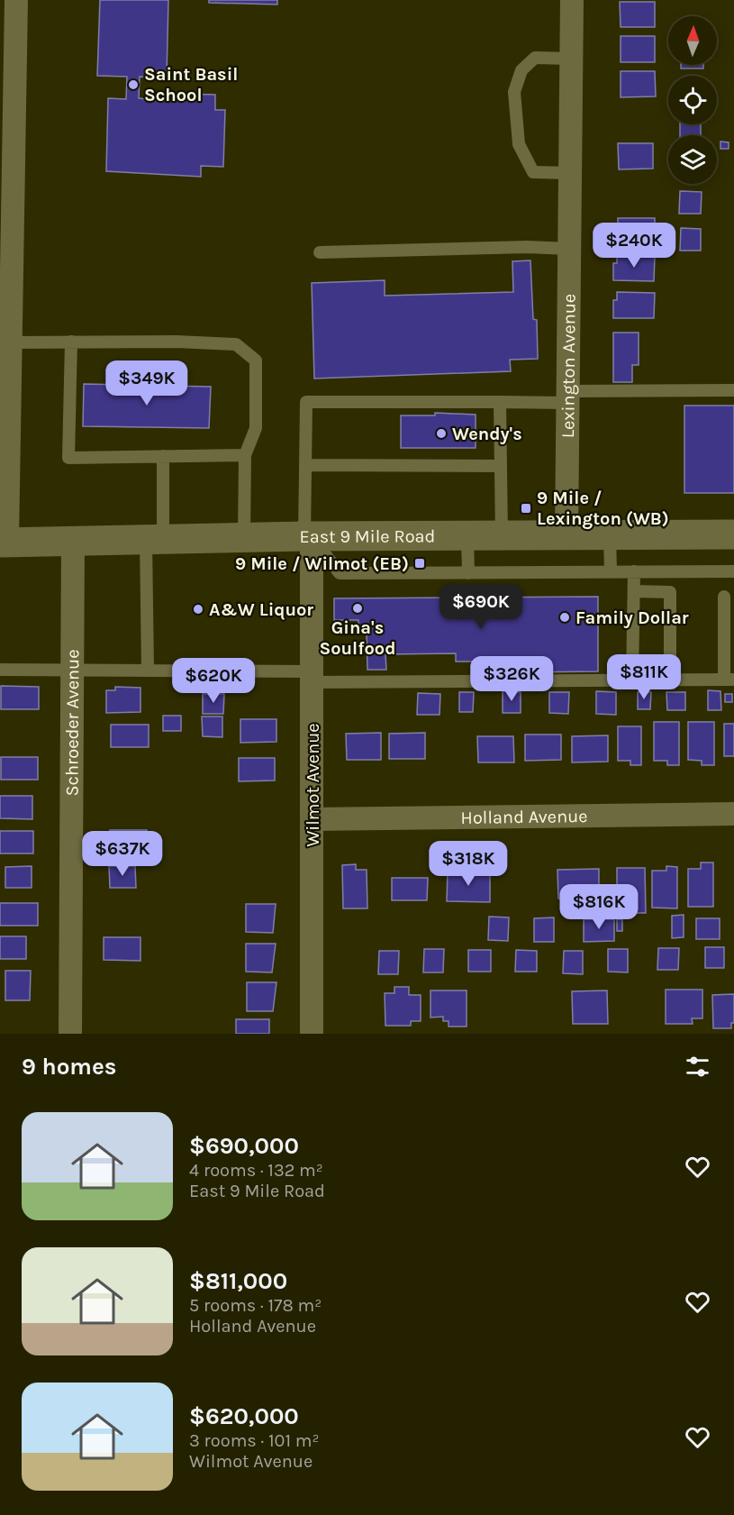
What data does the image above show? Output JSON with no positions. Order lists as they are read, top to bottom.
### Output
{
  "streets": {
    "main road": ["East 9 Mile Road"],
    "street": [
      "Lexington Avenue",
      "Schroeder Avenue",
      "Wilmot Avenue",
      "Holland Avenue"
    ]
  },
  "crossings": [
    ["Lexington Avenue", "East 9 Mile Road"],
    ["East 9 Mile Road", "Schroeder Avenue"],
    ["East 9 Mile Road", "Wilmot Avenue"],
    ["Wilmot Avenue", "Holland Avenue"]
  ],
  "places": {
    "other": [
      "Saint Basil School",
      "Wendy's",
      "Gina's Soulfood",
      "A&W Liquor",
      "Family Dollar"
    ],
    "transit": ["9 Mile / Lexington (WB)", "9 Mile / Wilmot (EB)"]
  },
  "north": "top",
  "page": {
    "price": [
      "$240K",
      "$349K",
      "$690K",
      "$811K",
      "$326K",
      "$620K",
      "$637K",
      "$318K",
      "$816K"
    ],
    "heading": "9 homes",
    "list": [
      {
        "name": "$690,000",
        "note": "4 rooms · 132 m² · East 9 Mile Road"
      },
      {
        "name": "$811,000",
        "note": "5 rooms · 178 m² · Holland Avenue"
      },
      {
        "name": "$620,000",
        "note": "3 rooms · 101 m² · Wilmot Avenue"
      }
    ]
  }
}
